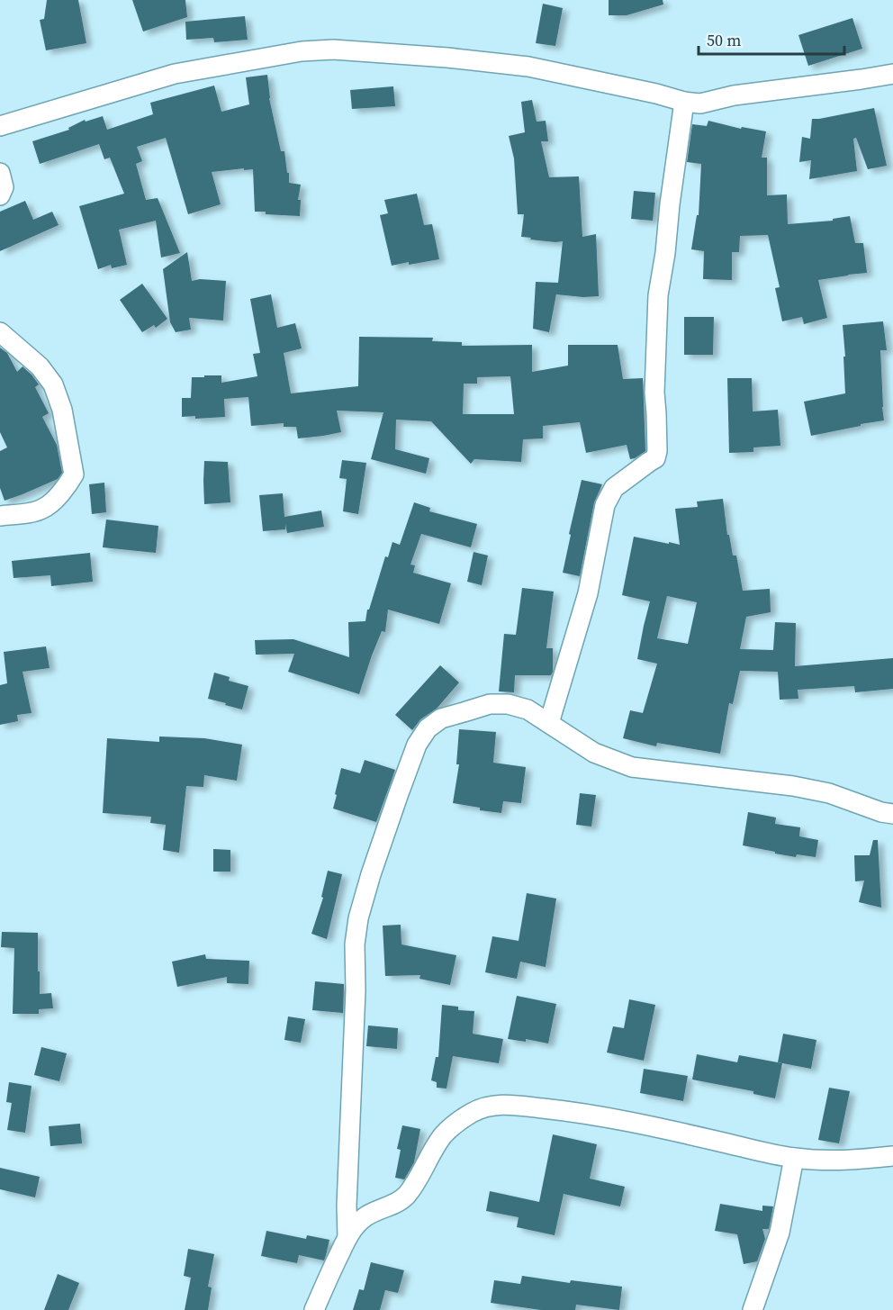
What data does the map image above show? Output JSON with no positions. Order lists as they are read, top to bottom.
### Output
{
  "scale_bar": "50 m"
}
